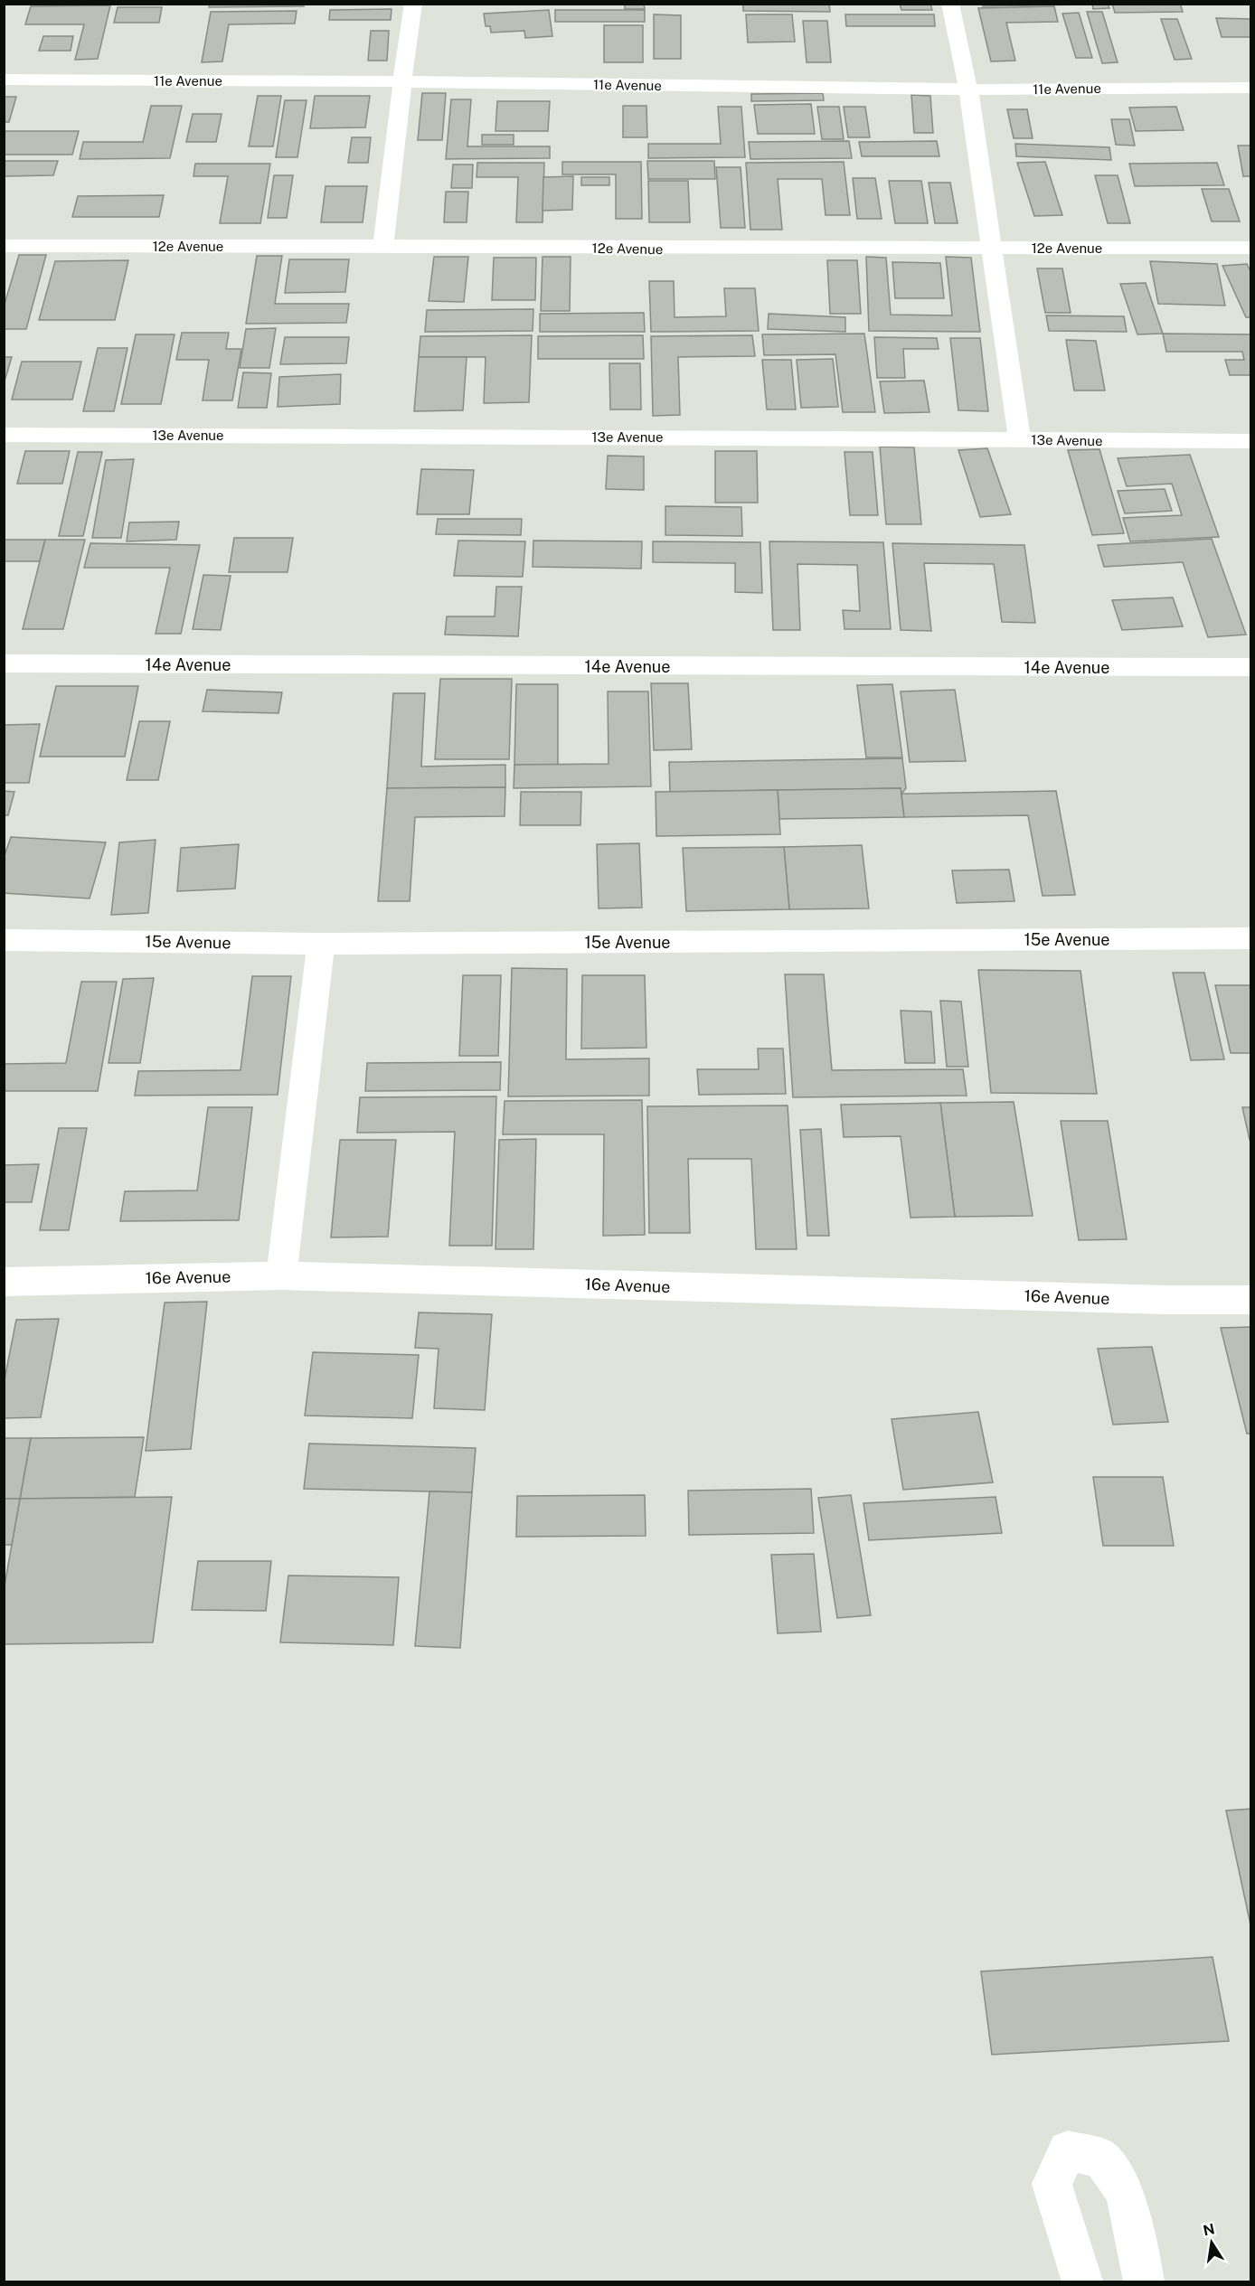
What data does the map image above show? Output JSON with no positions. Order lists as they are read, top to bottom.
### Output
{
  "streets": {
    "street": [
      "11e Avenue",
      "12e Avenue",
      "13e Avenue",
      "14e Avenue",
      "15e Avenue",
      "16e Avenue"
    ]
  },
  "north": "top"
}
